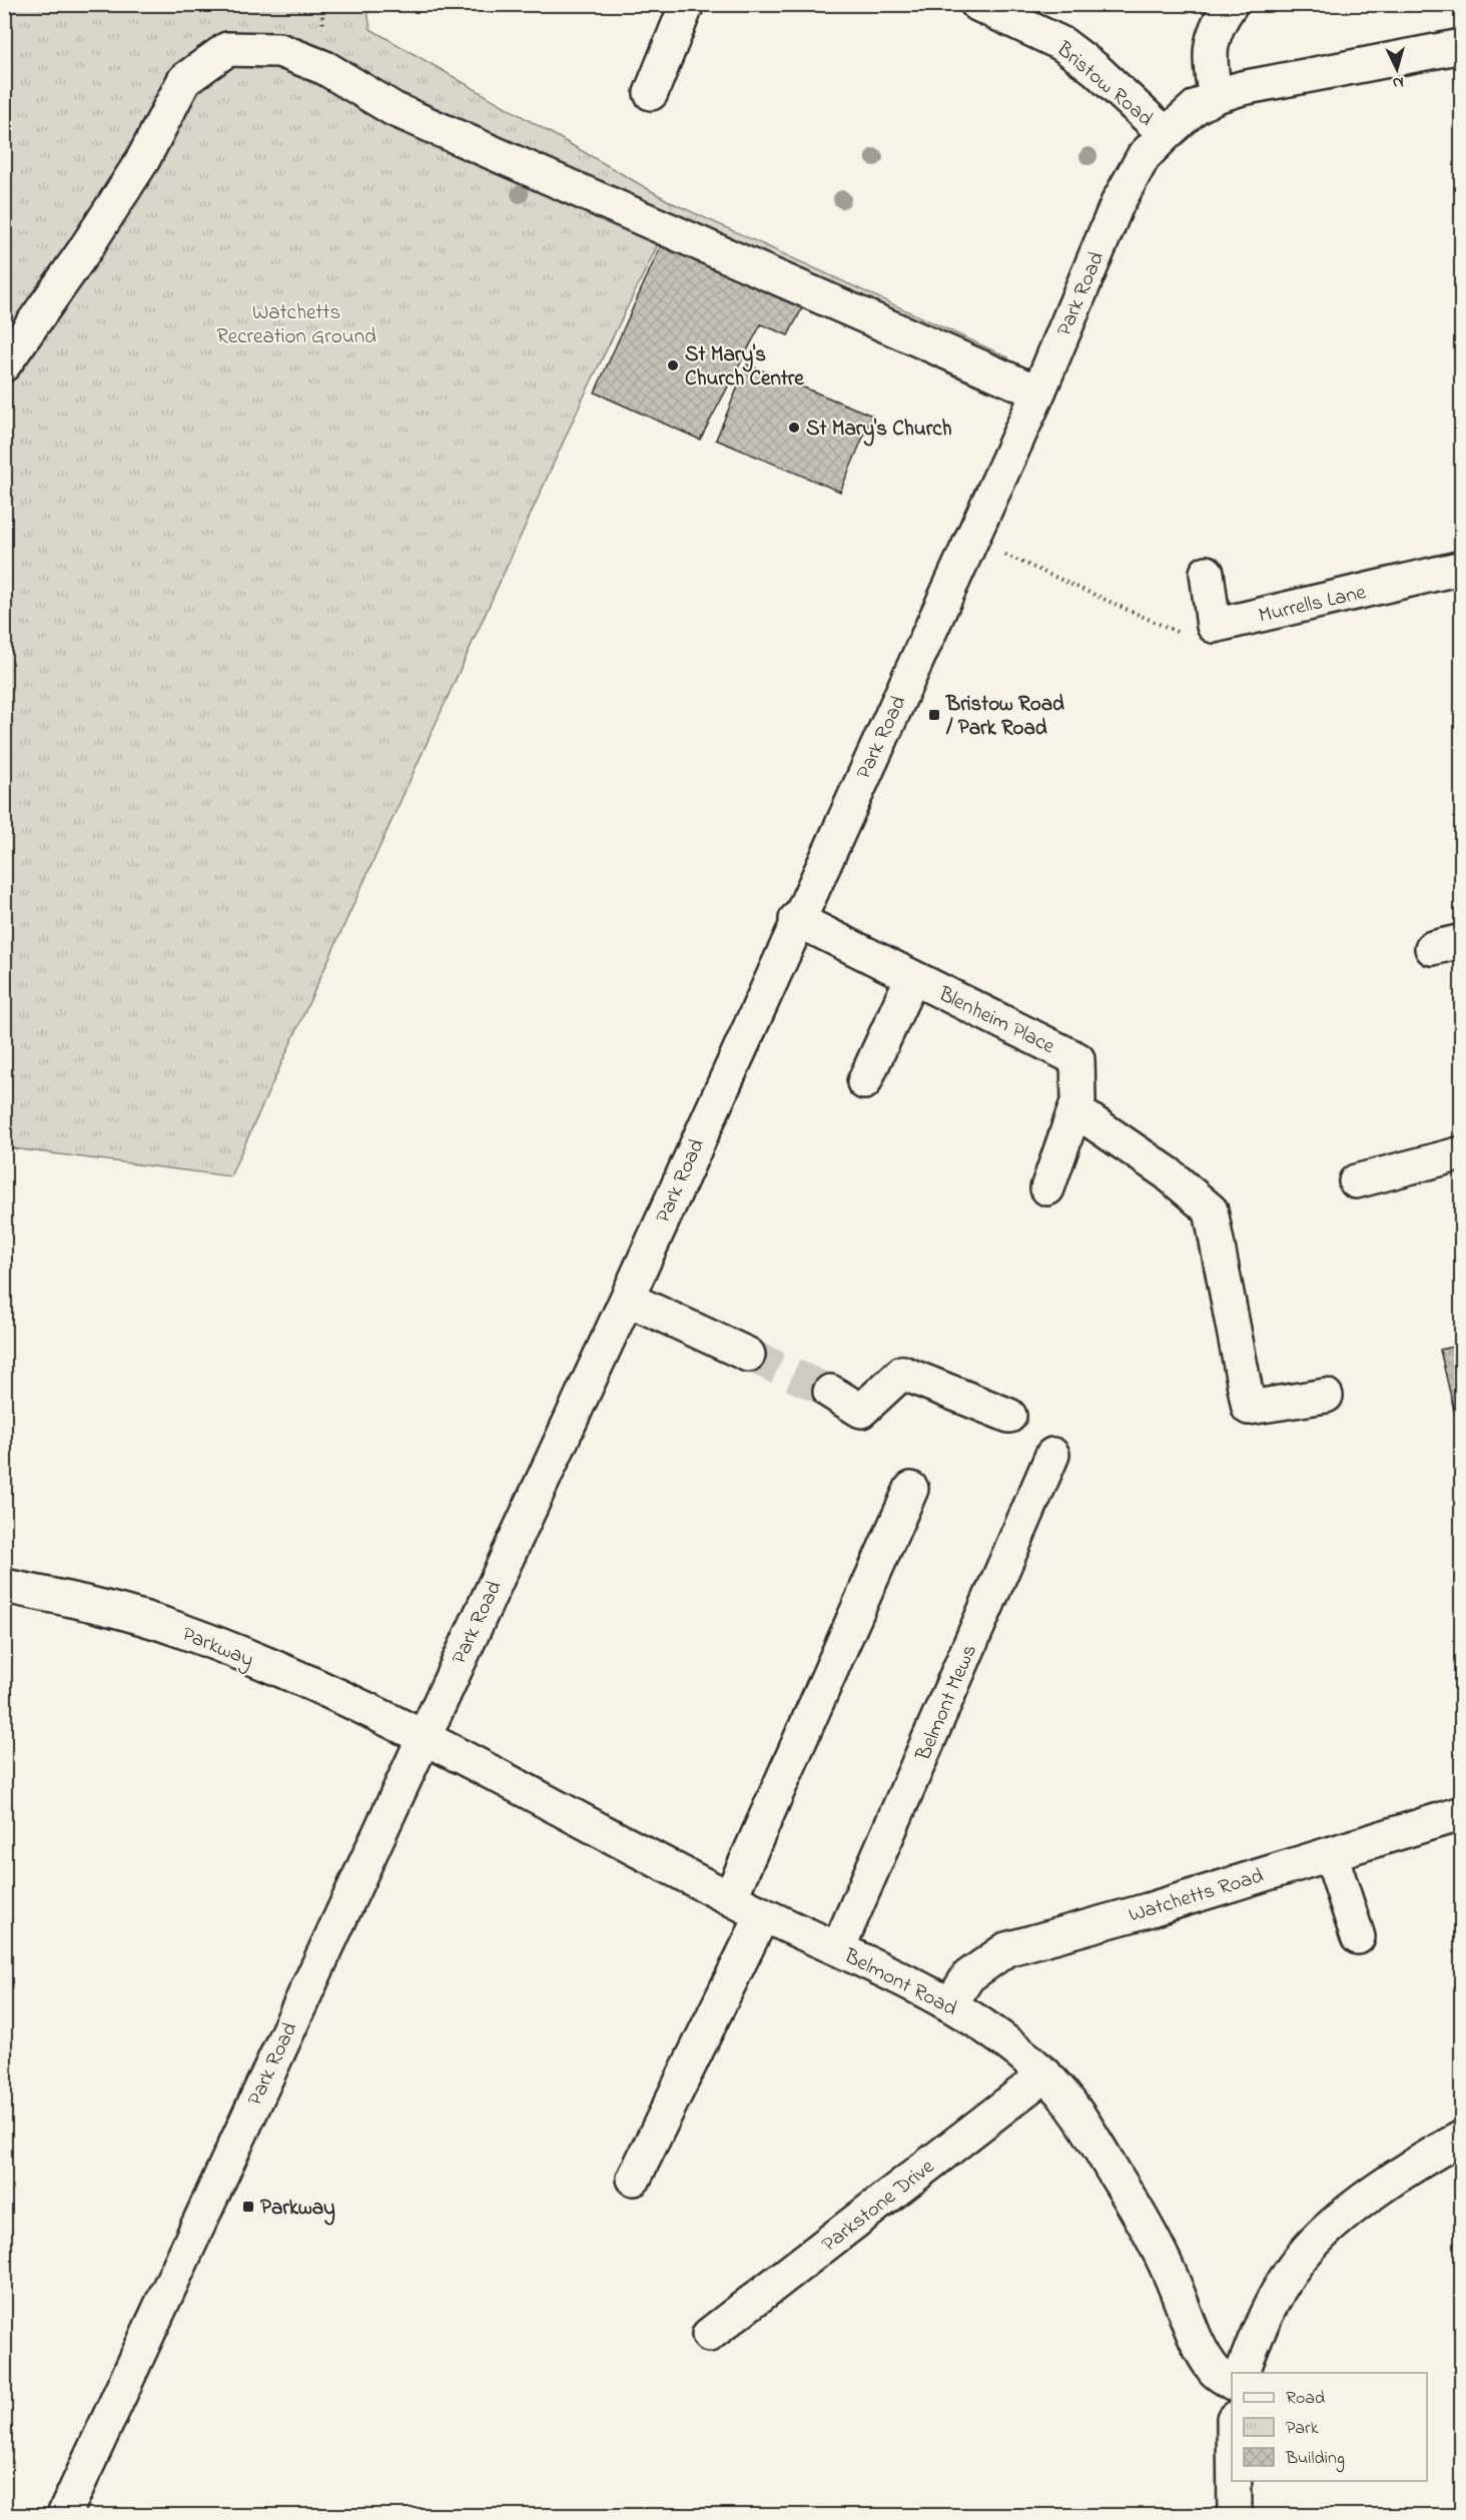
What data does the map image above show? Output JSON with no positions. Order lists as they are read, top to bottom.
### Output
{
  "streets": {
    "street": [
      "Bristow Road",
      "Park Road",
      "Murrells Lane",
      "Blenheim Place",
      "Parkway",
      "Belmont Mews",
      "Watchetts Road",
      "Belmont Road",
      "Parkstone Drive"
    ]
  },
  "crossings": [
    ["Bristow Road", "Park Road"],
    ["Park Road", "Blenheim Place"],
    ["Park Road", "Parkway"],
    ["Park Road", "Belmont Road"],
    ["Parkway", "Belmont Road"],
    ["Belmont Mews", "Belmont Road"],
    ["Watchetts Road", "Belmont Road"],
    ["Belmont Road", "Parkstone Drive"]
  ],
  "parks": ["Watchetts Recreation Ground"],
  "places": {
    "other": ["St Mary's Church Centre", "St Mary's Church"],
    "transit": ["Bristow Road / Park Road", "Parkway"]
  },
  "legend": ["Road", "Park", "Building"],
  "north": "bottom"
}
